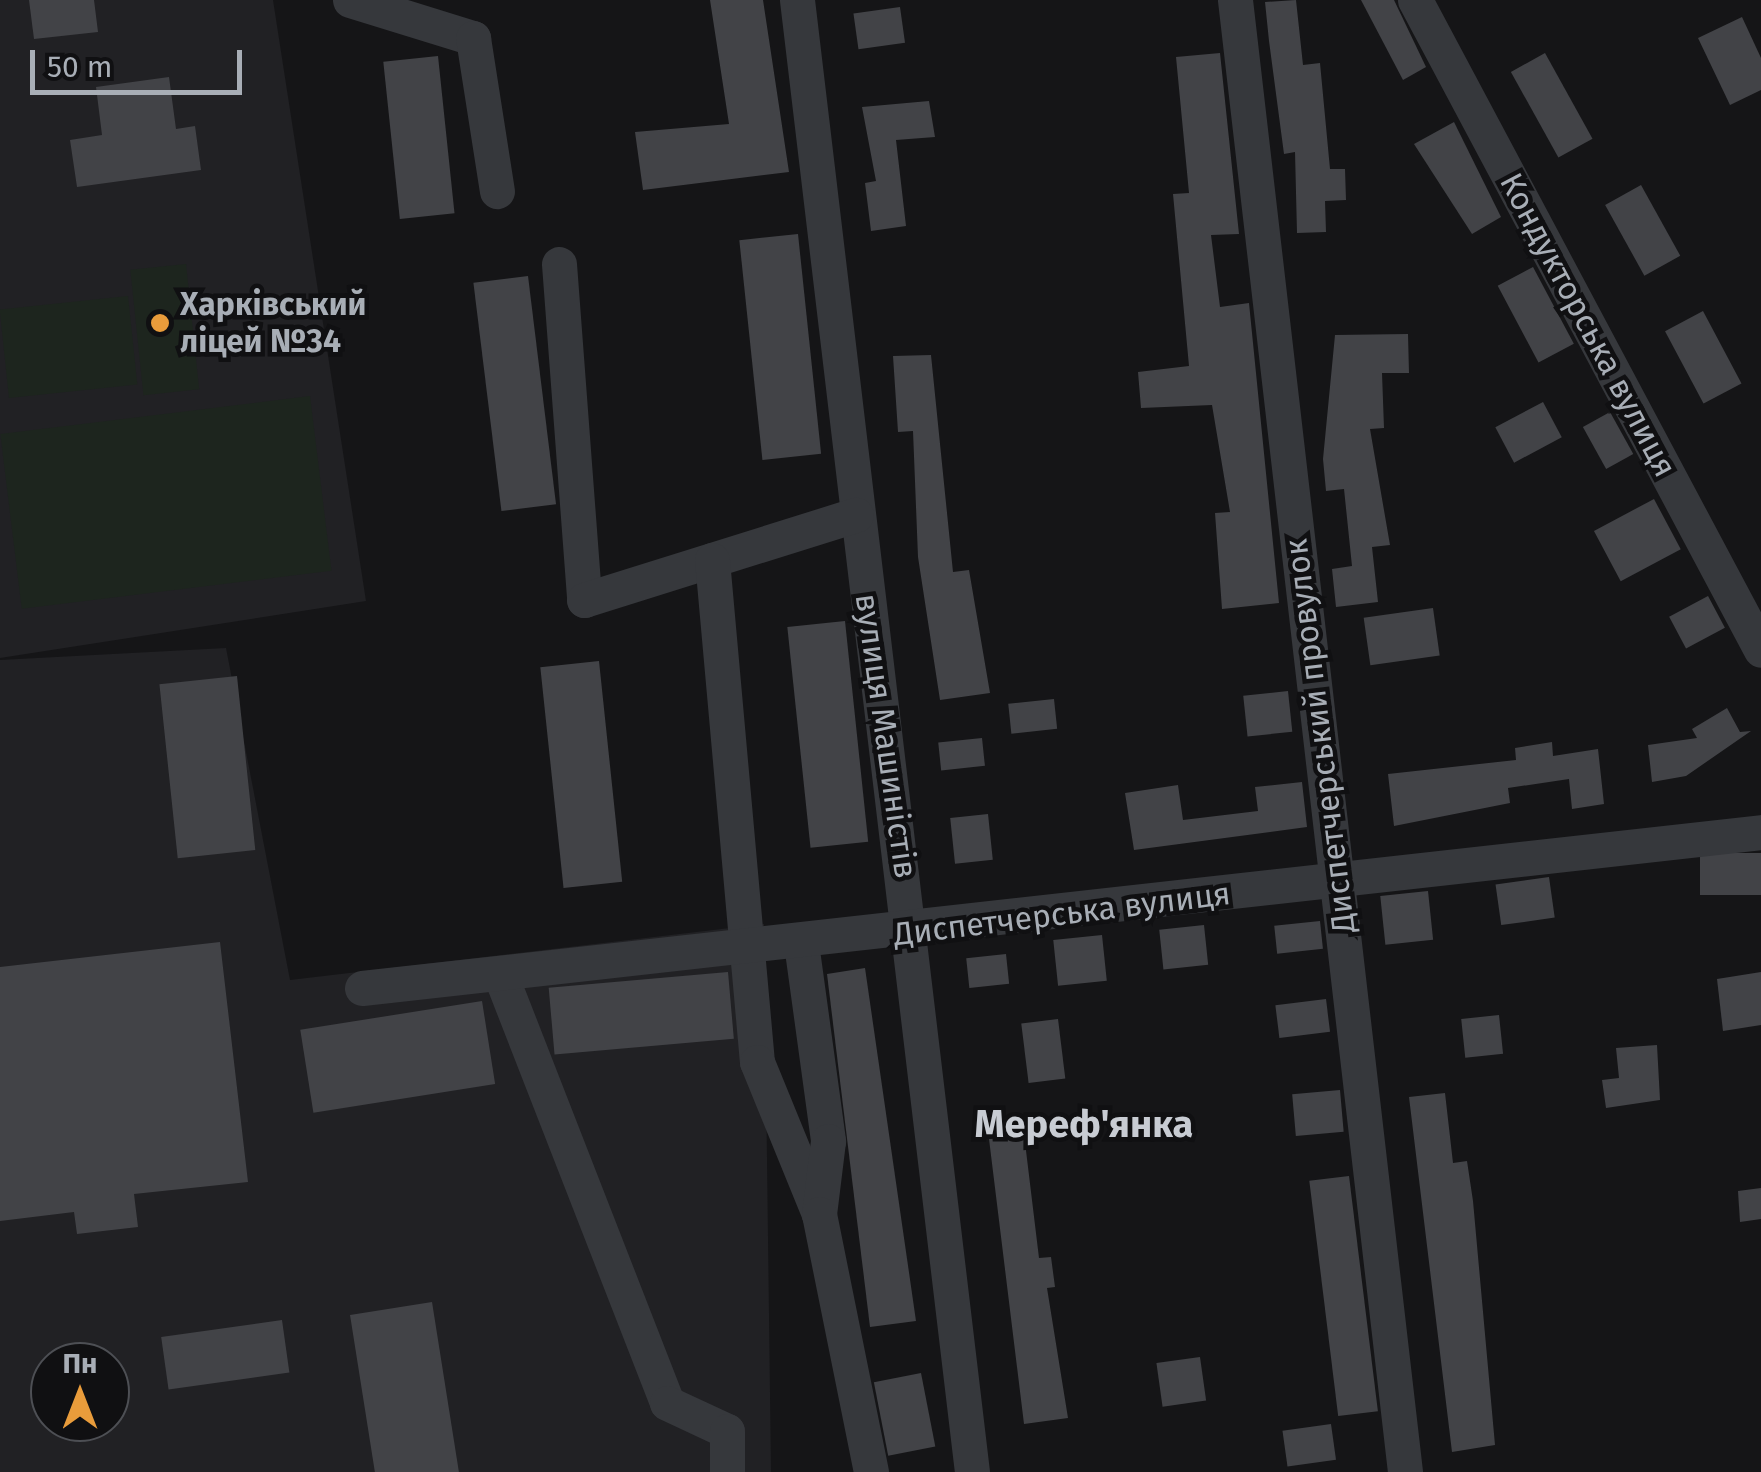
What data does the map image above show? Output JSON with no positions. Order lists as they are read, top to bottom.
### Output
{
  "streets": {
    "street": [
      "Кондукторська вулиця",
      "вулиця Машиністів",
      "Диспетчерський провулок",
      "Диспетчерська вулиця"
    ]
  },
  "crossings": [
    ["вулиця Машиністів", "Диспетчерська вулиця"],
    ["Диспетчерський провулок", "Диспетчерська вулиця"]
  ],
  "districts": ["Мереф'янка"],
  "places": ["Харківський ліцей №34"],
  "scale_bar": "50 m",
  "north": "top"
}
